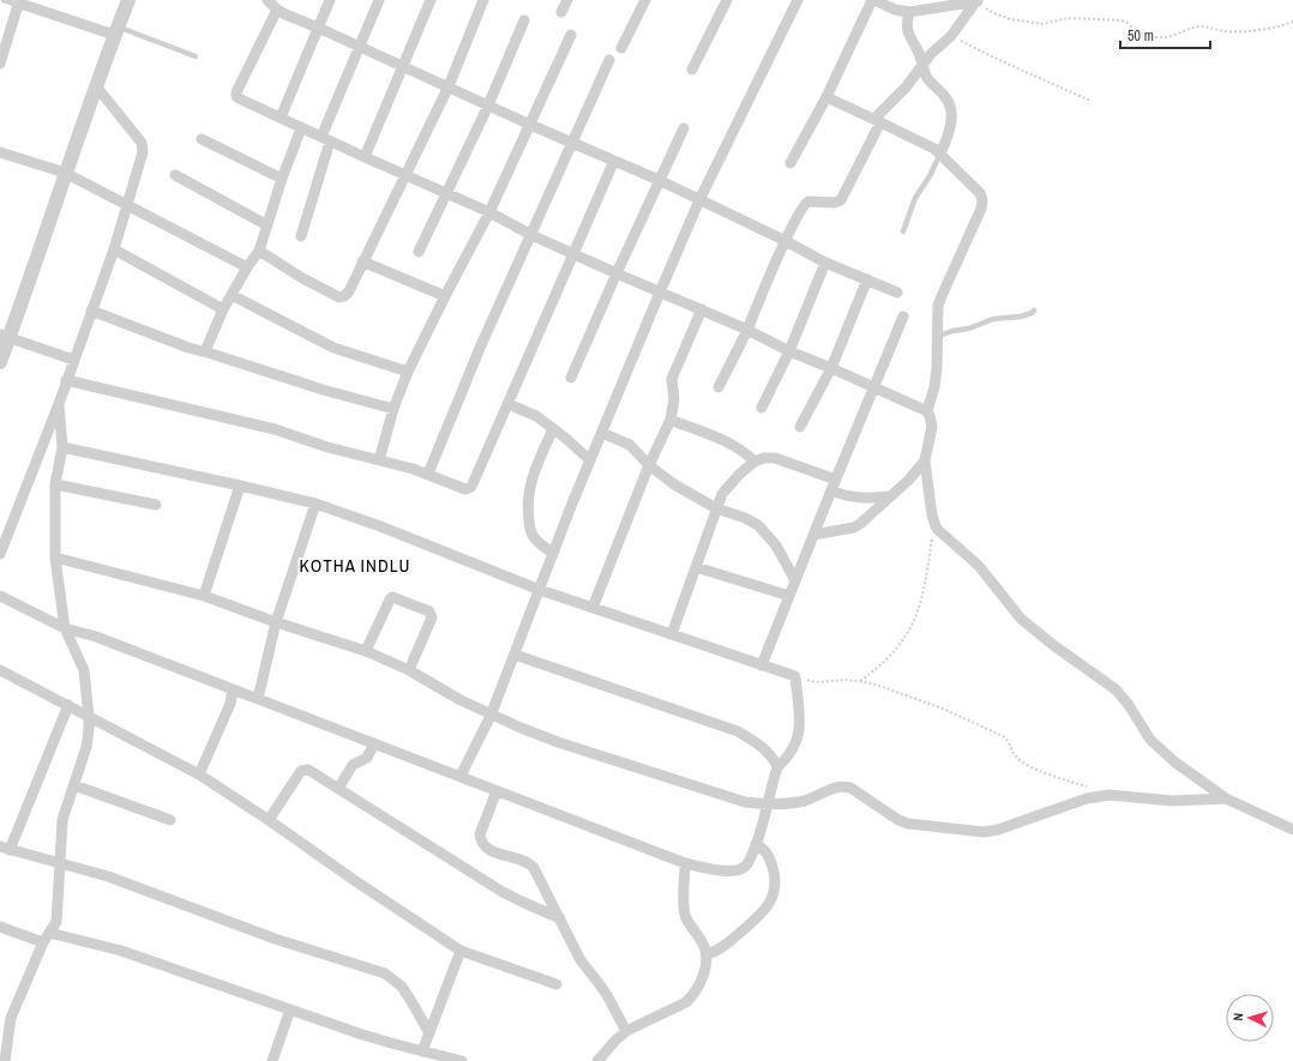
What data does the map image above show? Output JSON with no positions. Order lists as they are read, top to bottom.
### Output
{
  "districts": ["KOTHA INDLU"],
  "scale_bar": "50 m",
  "north": "left"
}
